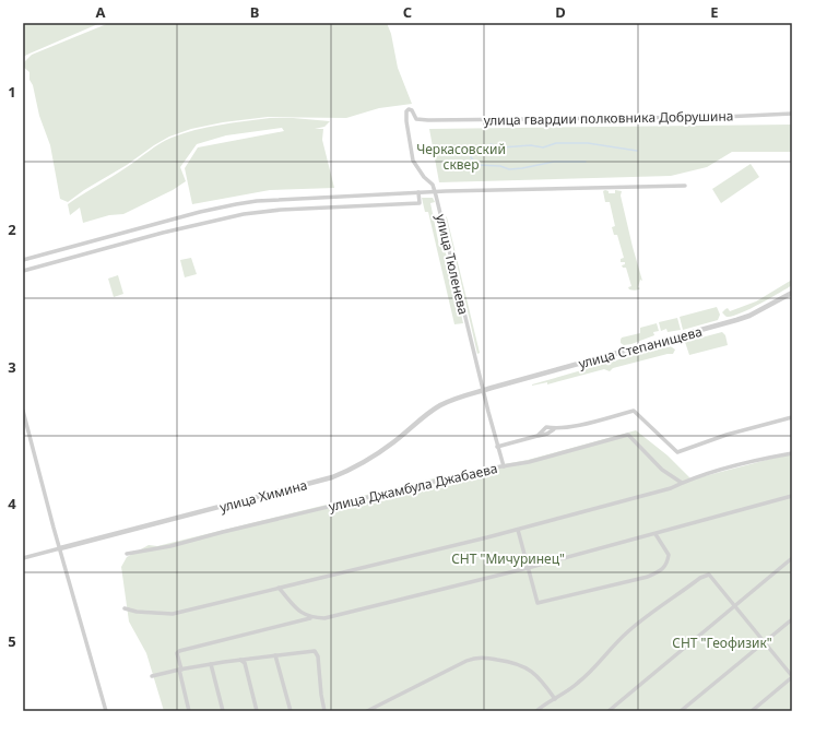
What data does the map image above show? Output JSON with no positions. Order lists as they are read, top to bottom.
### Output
{
  "streets": {
    "street": [
      "улица гвардии полковника Добрушина",
      "улица Тюленева",
      "улица Степанищева",
      "улица Джамбула Джабаева",
      "улица Химина"
    ]
  },
  "crossings": [
    ["улица гвардии полковника Добрушина", "улица Тюленева"],
    ["улица Тюленева", "улица Степанищева"],
    ["улица Тюленева", "улица Джамбула Джабаева"],
    ["улица Тюленева", "улица Химина"],
    ["улица Степанищева", "улица Химина"]
  ],
  "parks": ["Черкасовский сквер", "СНТ \"Мичуринец\"", "СНТ \"Геофизик\""],
  "grid": {
    "columns": [
      "A",
      "B",
      "C",
      "D",
      "E"
    ],
    "rows": [
      "1",
      "2",
      "3",
      "4",
      "5"
    ]
  }
}
